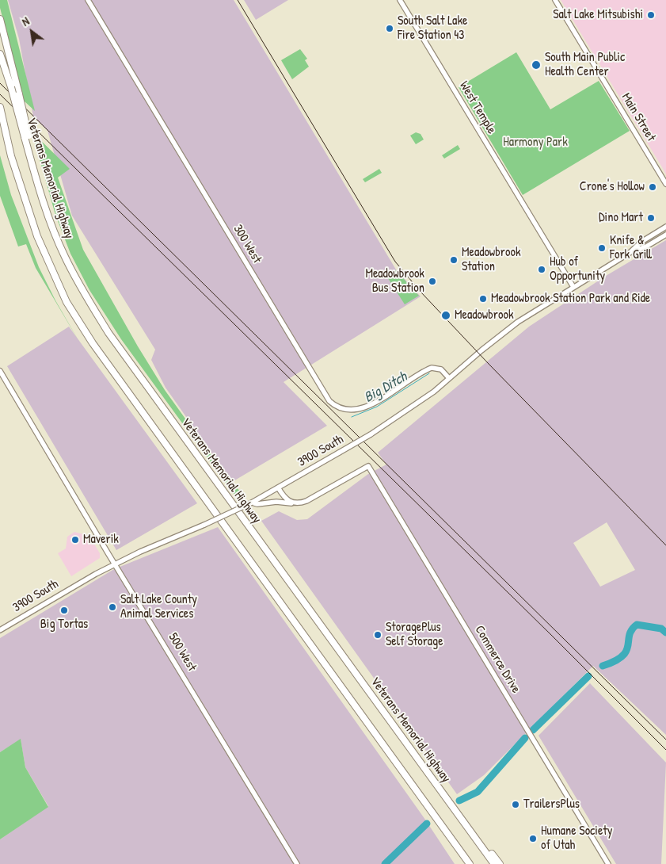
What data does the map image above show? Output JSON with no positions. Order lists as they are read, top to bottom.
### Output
{
  "streets": {
    "highway": ["Veterans Memorial Highway"],
    "street": [
      "West Temple",
      "Main Street",
      "300 West",
      "3900 South",
      "500 West",
      "Commerce Drive"
    ]
  },
  "crossings": [
    ["West Temple", "3900 South"],
    ["300 West", "3900 South"],
    ["3900 South", "500 West"]
  ],
  "water": ["Big Ditch"],
  "parks": ["Harmony Park"],
  "places": [
    "Salt Lake Mitsubishi",
    "South Salt Lake Fire Station 43",
    "South Main Public Health Center",
    "Crone's Hollow",
    "Dino Mart",
    "Knife & Fork Grill",
    "Meadowbrook Station",
    "Hub of Opportunity",
    "Meadowbrook Bus Station",
    "Meadowbrook Station Park and Ride",
    "Meadowbrook",
    "Maverik",
    "Salt Lake County Animal Services",
    "Big Tortas",
    "StoragePlus Self Storage",
    "TrailersPlus",
    "Humane Society of Utah"
  ],
  "north": "top left"
}
